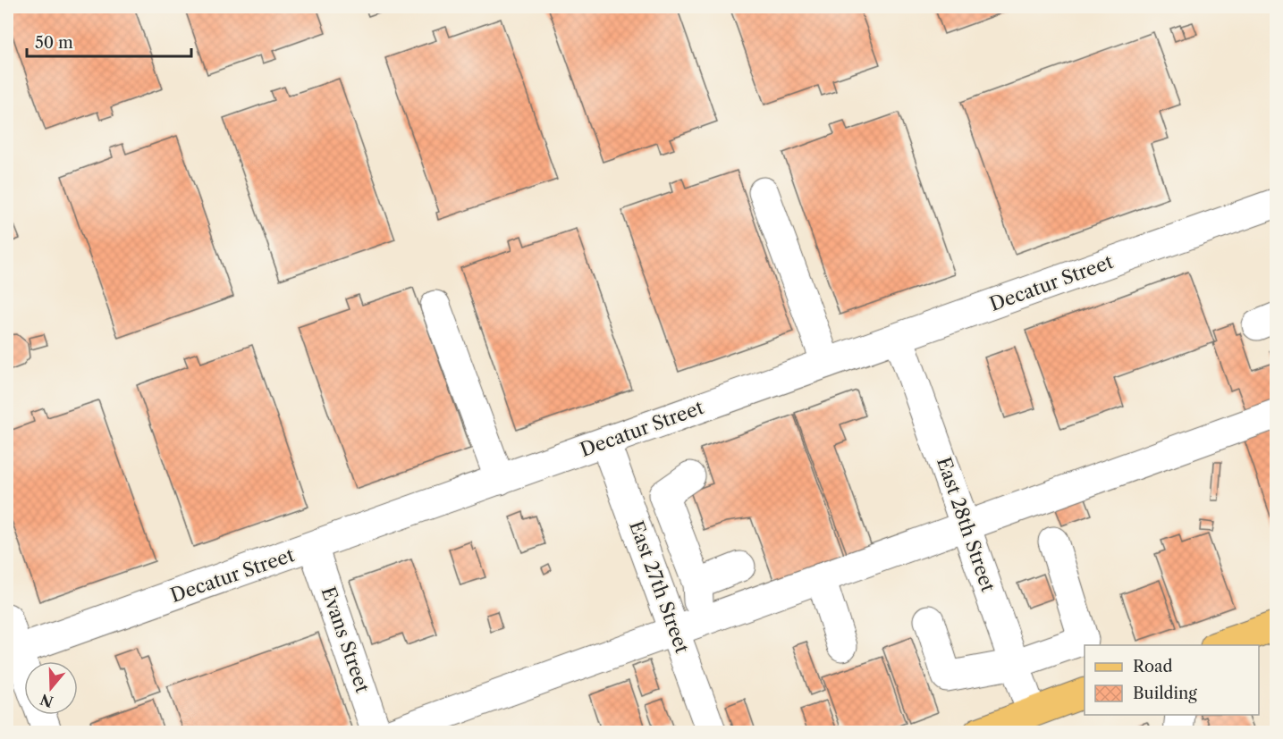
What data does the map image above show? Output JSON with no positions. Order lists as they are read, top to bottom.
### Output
{
  "streets": {
    "street": [
      "Decatur Street",
      "East 28th Street",
      "East 27th Street",
      "Evans Street"
    ]
  },
  "crossings": [
    ["Decatur Street", "East 28th Street"],
    ["Decatur Street", "East 27th Street"],
    ["Decatur Street", "Evans Street"]
  ],
  "legend": ["Road", "Building"],
  "scale_bar": "50 m",
  "north": "bottom"
}
